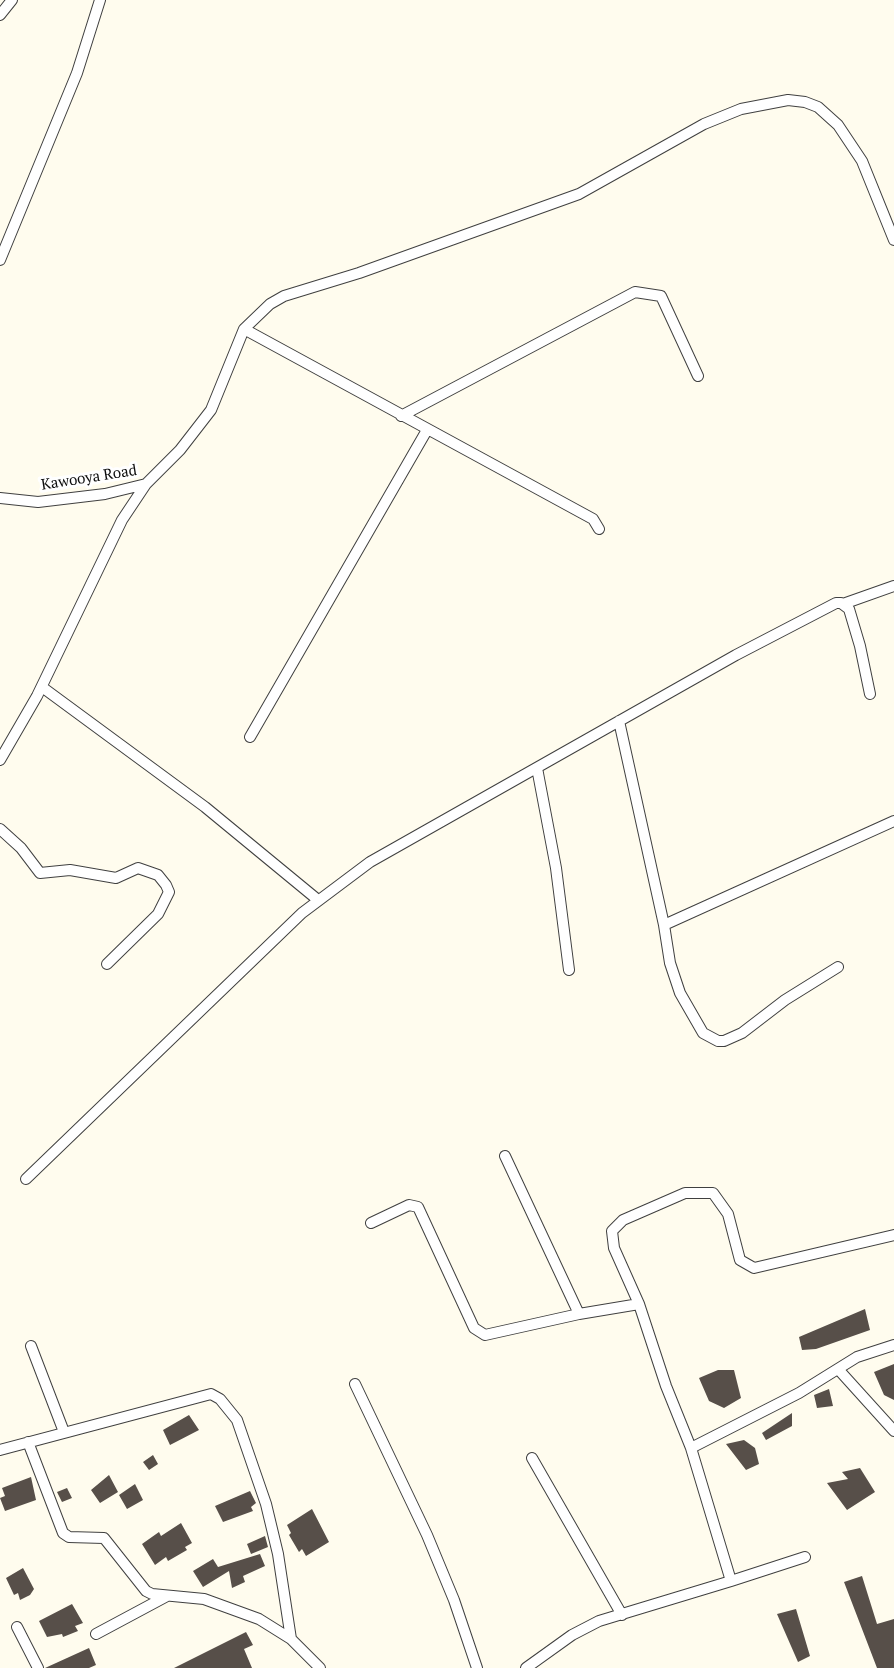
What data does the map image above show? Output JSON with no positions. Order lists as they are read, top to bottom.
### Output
{
  "streets": {
    "street": ["Kawooya Road"]
  }
}
